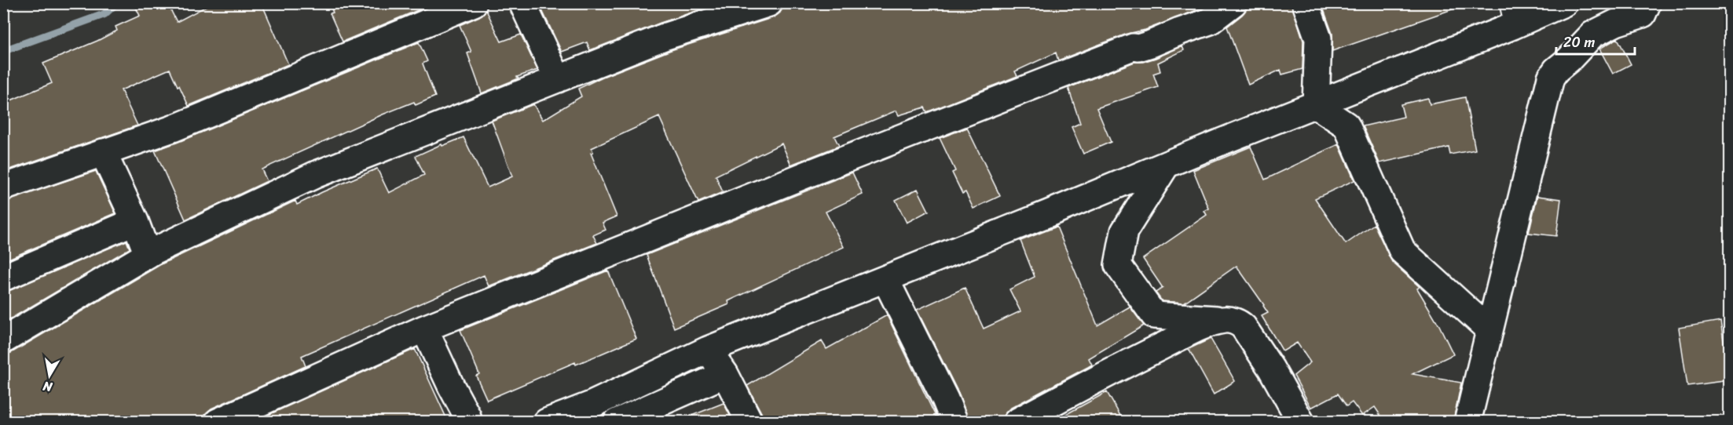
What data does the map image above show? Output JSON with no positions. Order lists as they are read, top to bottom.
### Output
{
  "scale_bar": "20 m",
  "north": "bottom"
}
